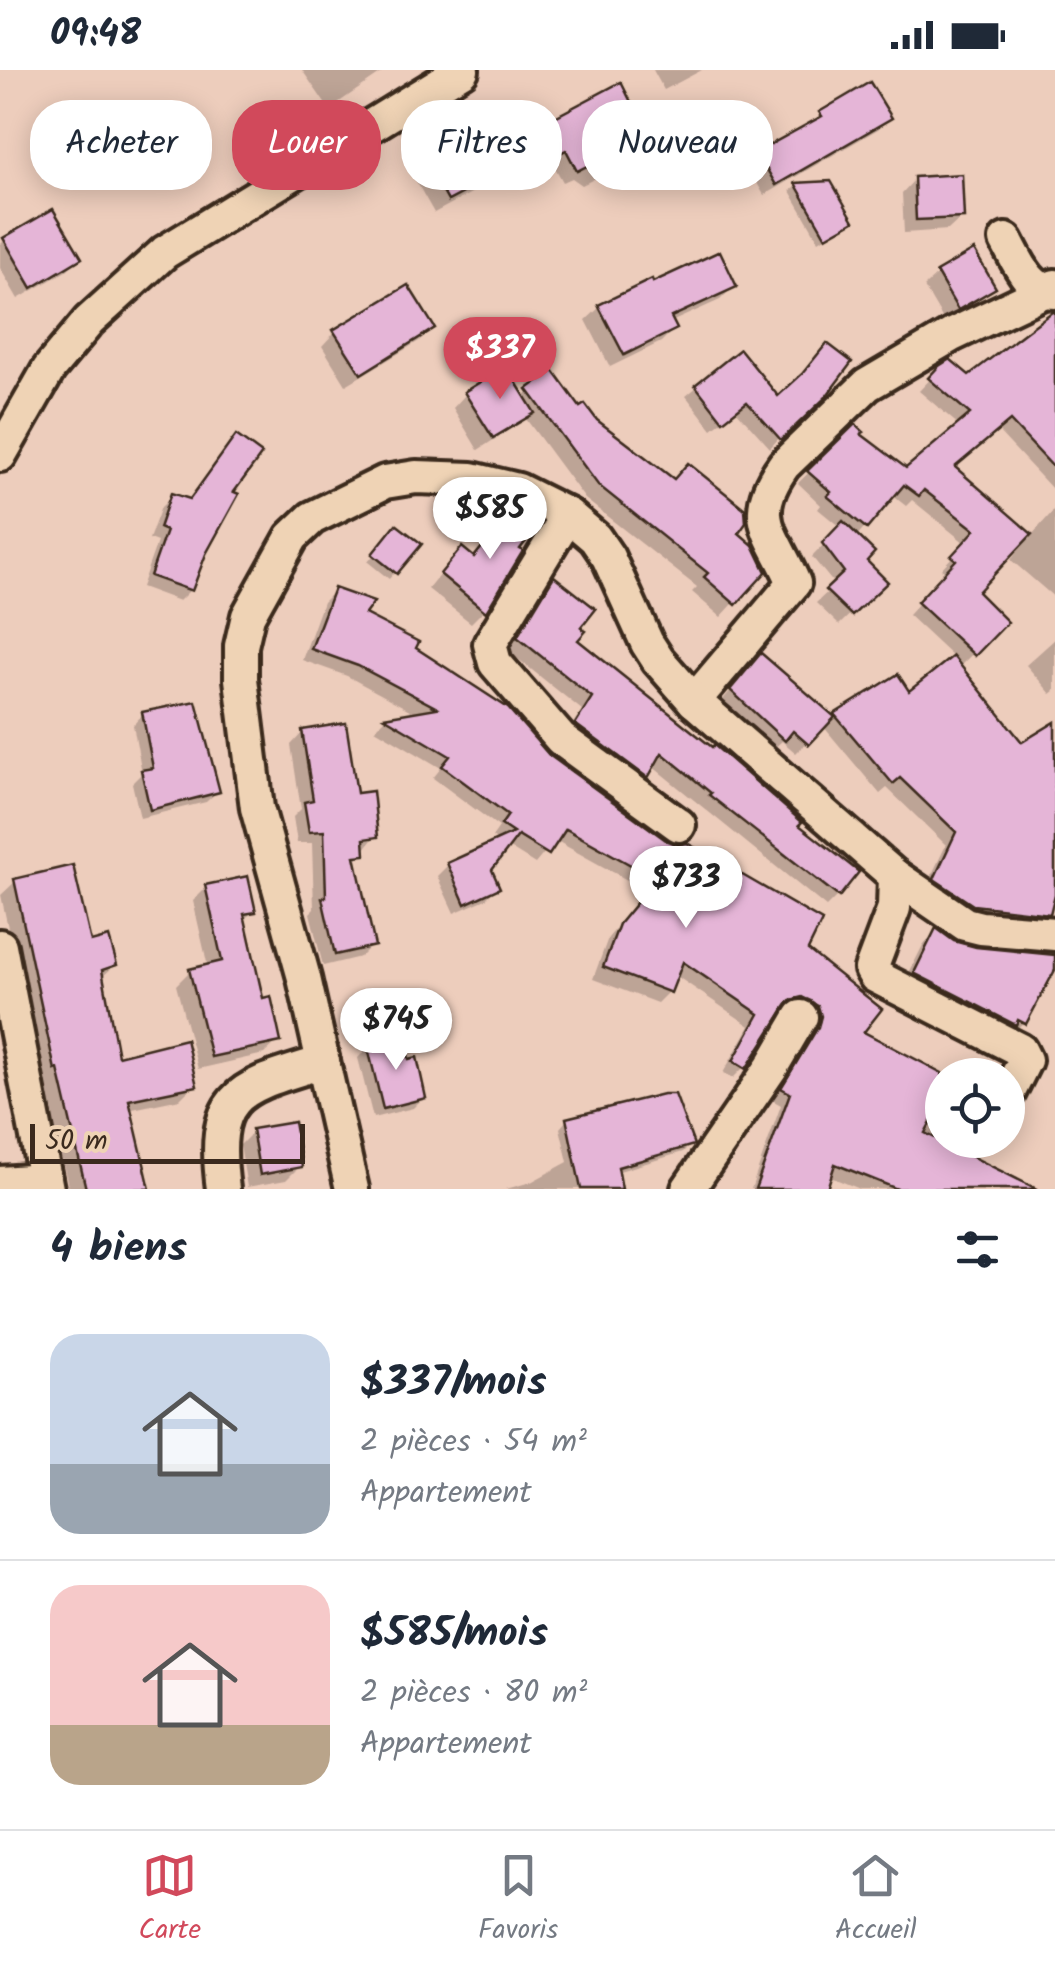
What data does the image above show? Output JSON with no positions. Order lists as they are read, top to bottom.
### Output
{
  "scale_bar": "50 m",
  "page": {
    "status": "09:48",
    "chip": [
      "Acheter",
      "Louer",
      "Filtres",
      "Nouveau"
    ],
    "price": [
      "$337",
      "$585",
      "$733",
      "$745"
    ],
    "scale": "50 m",
    "heading": "4 biens",
    "list": [
      {
        "name": "$337/mois",
        "note": "2 pièces · 54 m² · Appartement"
      },
      {
        "name": "$585/mois",
        "note": "2 pièces · 80 m² · Appartement"
      }
    ],
    "tabs": ["Carte", "Favoris", "Accueil"]
  }
}
